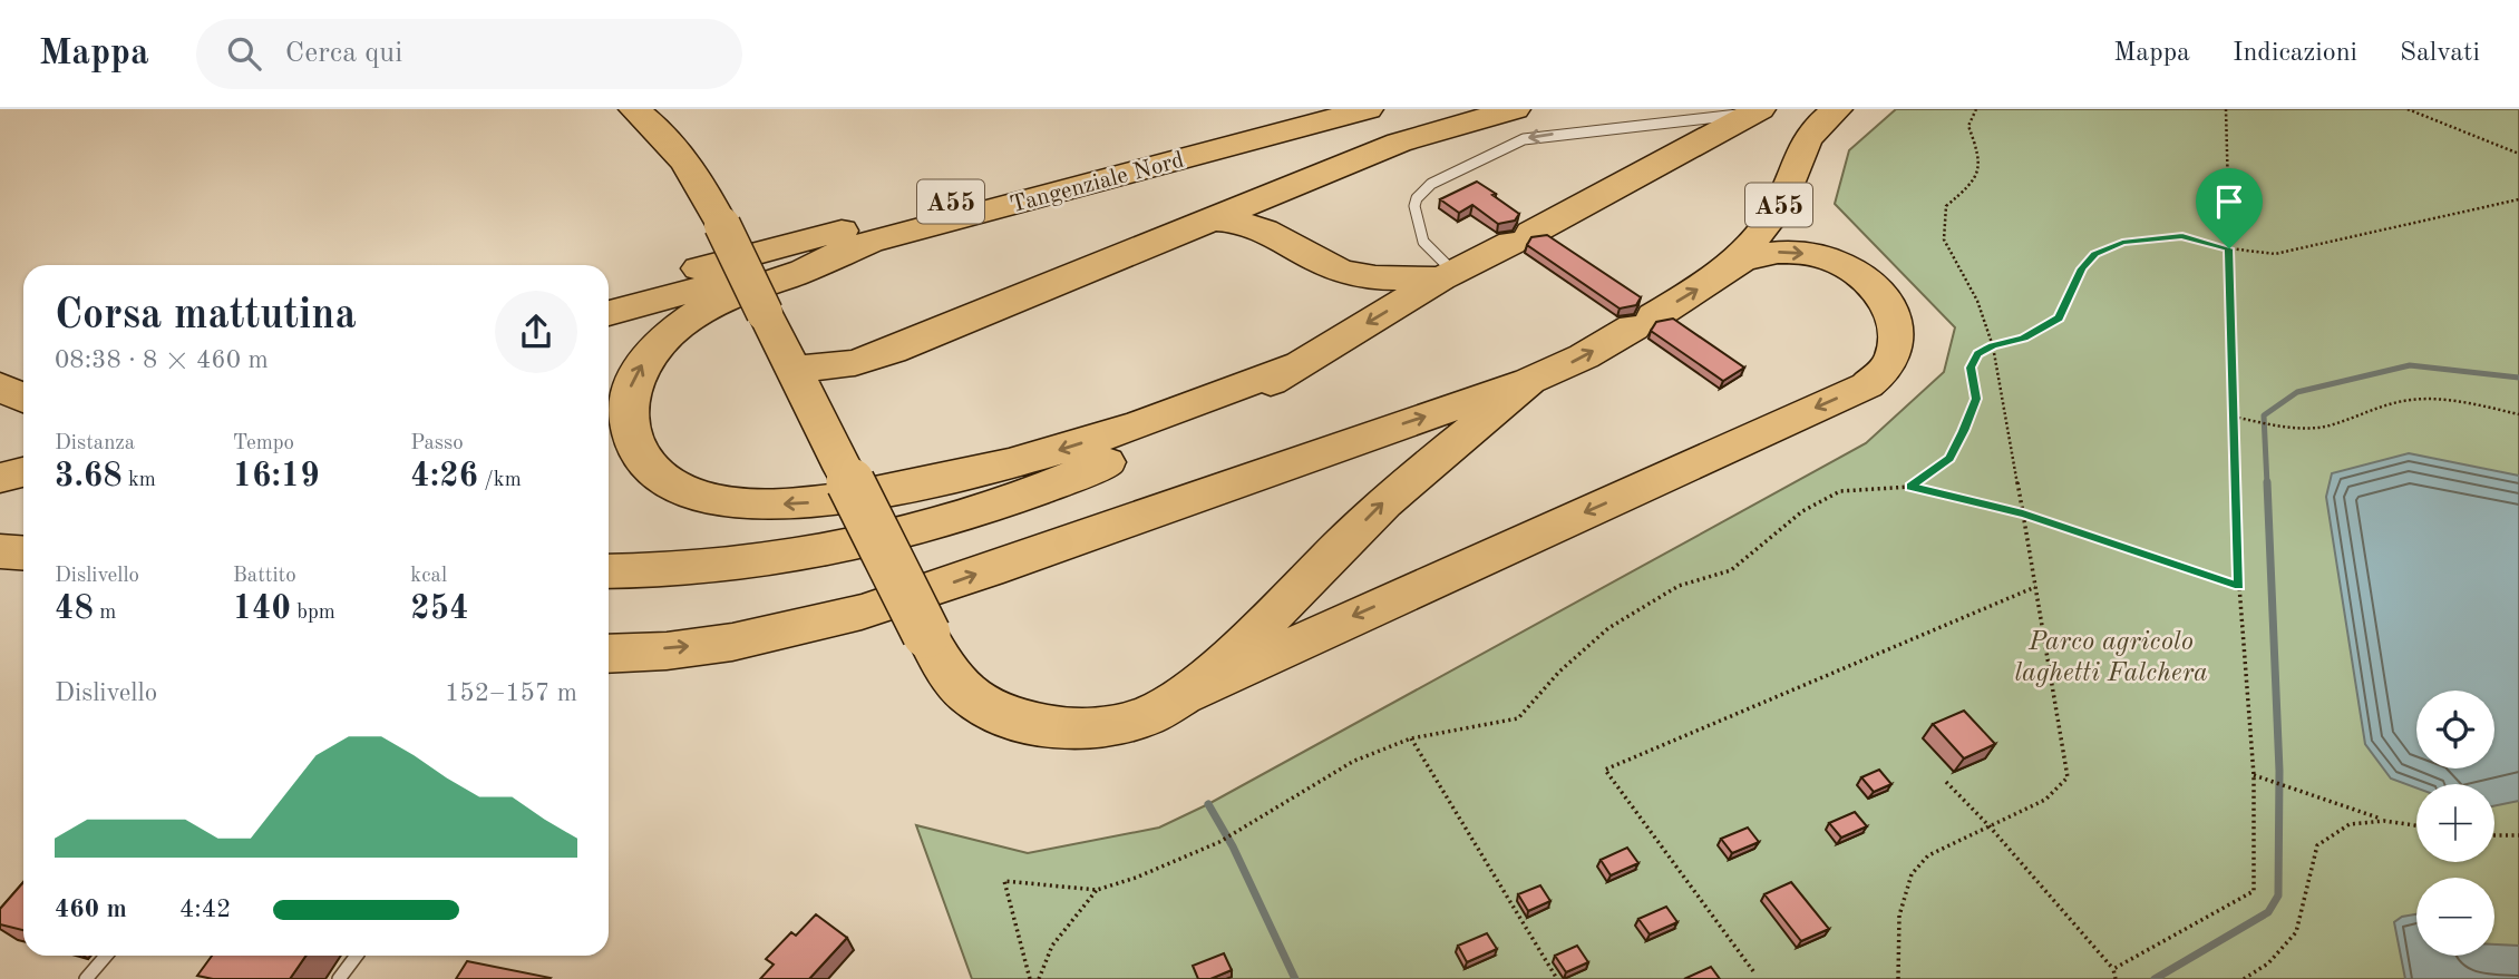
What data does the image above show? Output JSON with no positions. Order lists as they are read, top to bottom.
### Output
{
  "streets": {
    "highway": ["Tangenziale Nord", "A55"]
  },
  "parks": ["Parco agricolo laghetti Falchera"],
  "page": {
    "header": "Mappa",
    "search": "Cerca qui",
    "nav": ["Mappa", "Indicazioni", "Salvati"],
    "heading": ["Corsa mattutina", "08:38 · 8 × 460 m"],
    "stats": [
      ["Distanza", "3.68 km"],
      ["Tempo", "16:19"],
      ["Passo", "4:26 /km"],
      ["Dislivello", "48 m"],
      ["Battito", "140 bpm"],
      ["kcal", "254"]
    ],
    "chart": ["Dislivello", "152–157 m"],
    "map_buttons": ["+", "−"],
    "list": [
      {
        "name": "460 m",
        "note": "4:42"
      }
    ]
  }
}
